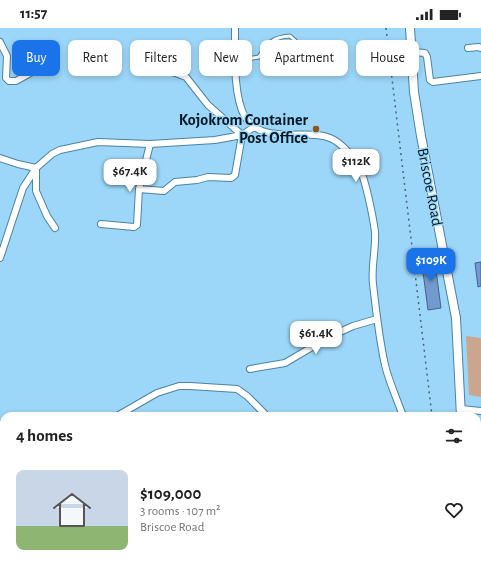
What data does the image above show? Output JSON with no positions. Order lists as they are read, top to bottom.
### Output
{
  "streets": {
    "street": ["Briscoe Road"]
  },
  "places": ["Kojokrom Container Post Office"],
  "page": {
    "status": "11:57",
    "chip": [
      "Buy",
      "Rent",
      "Filters",
      "New",
      "Apartment",
      "House"
    ],
    "price": [
      "$112K",
      "$67.4K",
      "$109K",
      "$61.4K"
    ],
    "heading": "4 homes",
    "list": [
      {
        "name": "$109,000",
        "note": "3 rooms · 107 m² · Briscoe Road"
      }
    ]
  }
}
